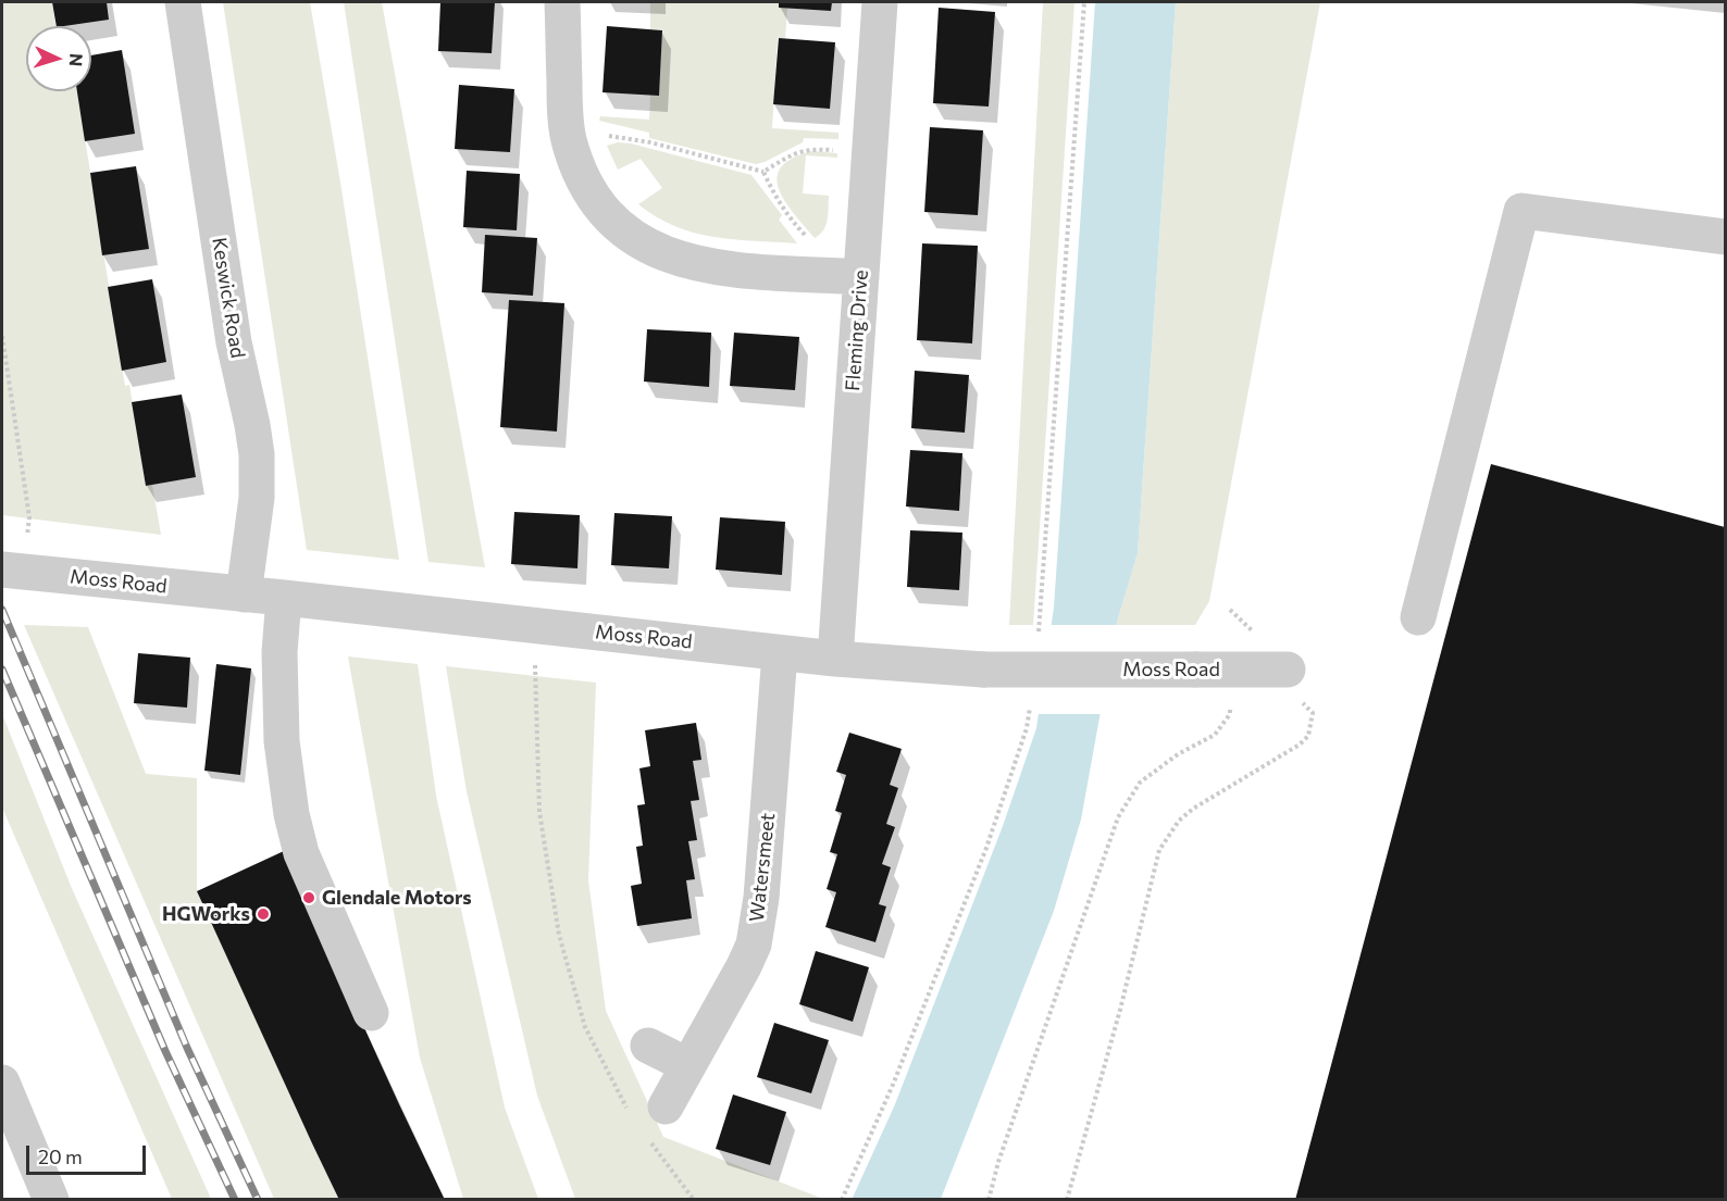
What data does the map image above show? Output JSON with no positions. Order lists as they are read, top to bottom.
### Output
{
  "streets": {
    "street": [
      "Keswick Road",
      "Fleming Drive",
      "Moss Road",
      "Watersmeet"
    ]
  },
  "crossings": [
    ["Keswick Road", "Moss Road"],
    ["Fleming Drive", "Moss Road"],
    ["Moss Road", "Watersmeet"]
  ],
  "places": ["Glendale Motors", "HGWorks"],
  "scale_bar": "20 m",
  "north": "right"
}
